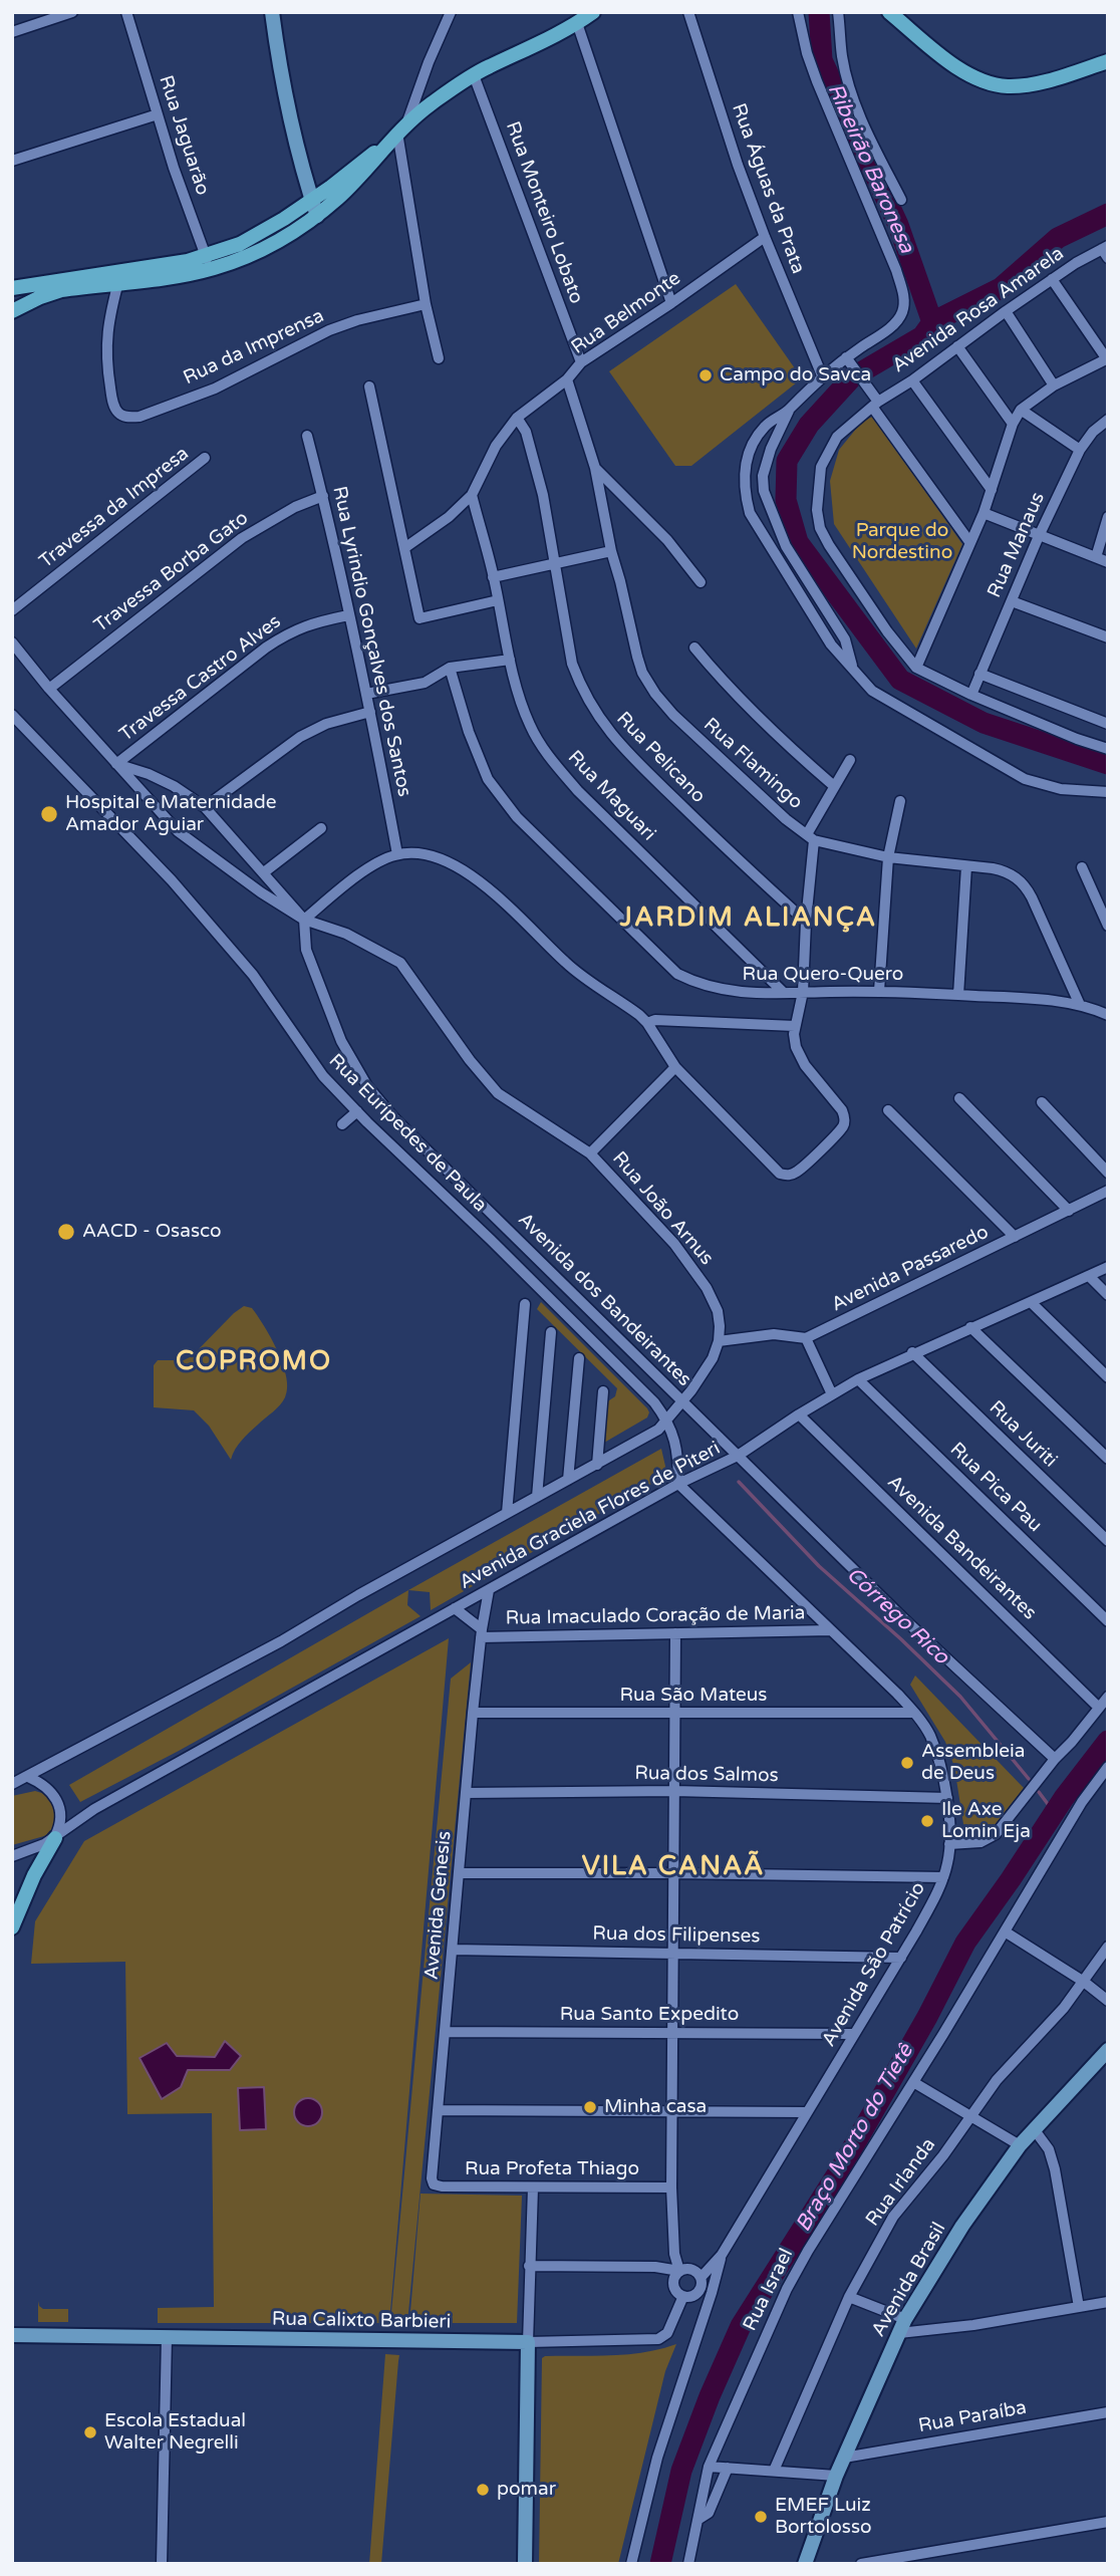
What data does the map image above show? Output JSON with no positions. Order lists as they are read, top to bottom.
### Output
{
  "streets": {
    "main road": ["Avenida Brasil", "Rua Calixto Barbieri"],
    "street": [
      "Rua Jaguarão",
      "Rua Águas da Prata",
      "Rua Monteiro Lobato",
      "Avenida Rosa Amarela",
      "Rua Belmonte",
      "Rua da Imprensa",
      "Travessa da Impresa",
      "Rua Manaus",
      "Travessa Borba Gato",
      "Rua Lyrindio Gonçalves dos Santos",
      "Travessa Castro Alves",
      "Rua Pelicano",
      "Rua Flamingo",
      "Rua Maguari",
      "Rua Quero-Quero",
      "Rua Eurípedes de Paula",
      "Rua João Arnus",
      "Avenida Passaredo",
      "Avenida dos Bandeirantes",
      "Rua Juriti",
      "Rua Pica Pau",
      "Avenida Graciela Flores de Piteri",
      "Avenida Bandeirantes",
      "Rua Imaculado Coração de Maria",
      "Rua São Mateus",
      "Rua dos Salmos",
      "Avenida Genesis",
      "Rua dos Filipenses",
      "Avenida São Patrício",
      "Rua Santo Expedito",
      "Rua Profeta Thiago",
      "Rua Irlanda",
      "Rua Israel",
      "Rua Paraíba"
    ]
  },
  "crossings": [
    ["Rua Águas da Prata", "Rua Belmonte"],
    ["Rua Monteiro Lobato", "Rua Belmonte"],
    ["Rua Belmonte", "Rua Pelicano"],
    ["Rua Belmonte", "Rua Flamingo"],
    ["Rua Belmonte", "Rua Maguari"],
    ["Travessa Borba Gato", "Rua Lyrindio Gonçalves dos Santos"],
    ["Rua Lyrindio Gonçalves dos Santos", "Travessa Castro Alves"],
    ["Rua Flamingo", "Rua Quero-Quero"],
    ["Rua Maguari", "Rua Quero-Quero"],
    ["Rua Eurípedes de Paula", "Avenida Graciela Flores de Piteri"],
    ["Rua Eurípedes de Paula", "Avenida São Patrício"],
    ["Rua João Arnus", "Avenida dos Bandeirantes"],
    ["Avenida dos Bandeirantes", "Avenida Graciela Flores de Piteri"],
    ["Rua Juriti", "Avenida Graciela Flores de Piteri"],
    ["Rua Pica Pau", "Avenida Graciela Flores de Piteri"],
    ["Avenida Graciela Flores de Piteri", "Avenida Bandeirantes"],
    ["Avenida Graciela Flores de Piteri", "Avenida Genesis"],
    ["Avenida Graciela Flores de Piteri", "Avenida São Patrício"],
    ["Rua Imaculado Coração de Maria", "Avenida Genesis"],
    ["Rua Imaculado Coração de Maria", "Avenida São Patrício"],
    ["Rua São Mateus", "Avenida Genesis"],
    ["Rua São Mateus", "Avenida São Patrício"],
    ["Rua dos Salmos", "Avenida Genesis"],
    ["Rua dos Salmos", "Avenida São Patrício"],
    ["Avenida Genesis", "Rua dos Filipenses"],
    ["Avenida Genesis", "Rua Santo Expedito"],
    ["Avenida Genesis", "Rua Profeta Thiago"],
    ["Rua dos Filipenses", "Avenida São Patrício"],
    ["Avenida São Patrício", "Rua Santo Expedito"],
    ["Avenida São Patrício", "Rua Calixto Barbieri"],
    ["Avenida Brasil", "Rua Paraíba"]
  ],
  "districts": ["JARDIM ALIANÇA", "COPROMO", "VILA CANAÃ"],
  "water": ["Ribeirão Baronesa", "Córrego Rico", "Braço Morto do Tietê"],
  "parks": ["Parque do Nordestino"],
  "places": [
    "Campo do Savca",
    "Hospital e Maternidade Amador Aguiar",
    "AACD - Osasco",
    "Assembleia de Deus",
    "Ile Axe Lomin Eja",
    "Minha casa",
    "Escola Estadual Walter Negrelli",
    "pomar",
    "EMEF Luiz Bortolosso"
  ]
}
